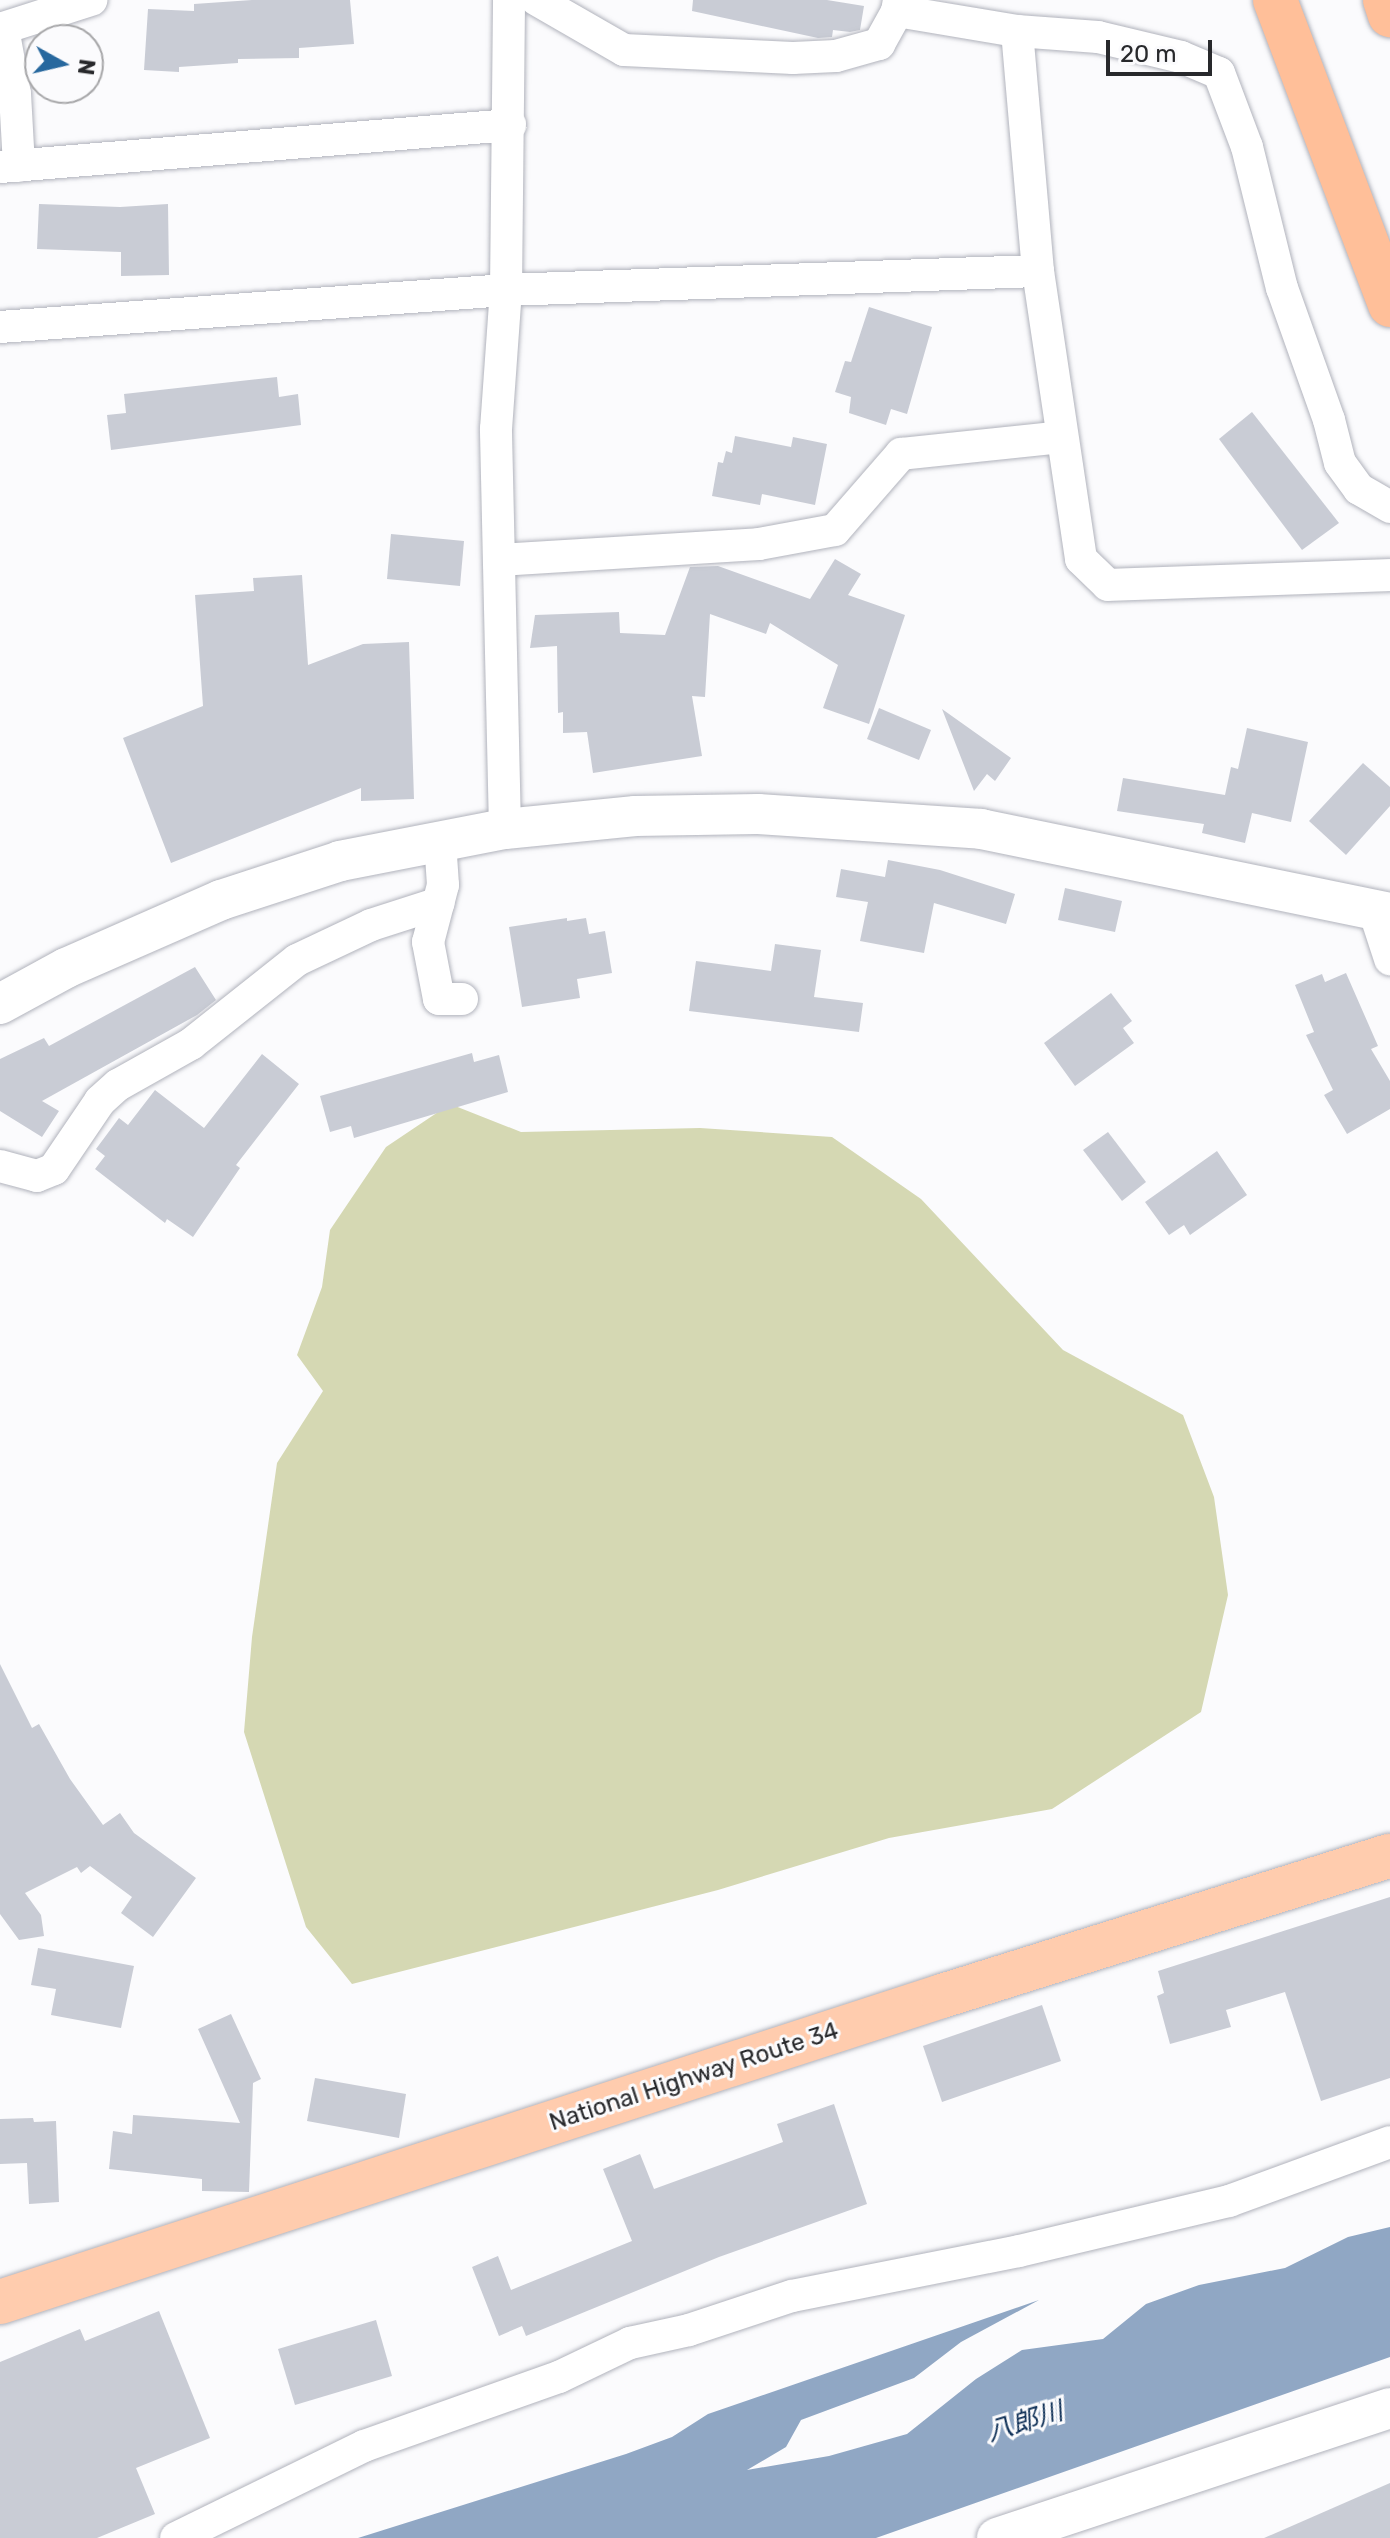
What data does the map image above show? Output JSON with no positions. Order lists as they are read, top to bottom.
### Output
{
  "streets": {
    "highway": ["National Highway Route 34"]
  },
  "water": ["八郎川"],
  "scale_bar": "20 m",
  "north": "right"
}
